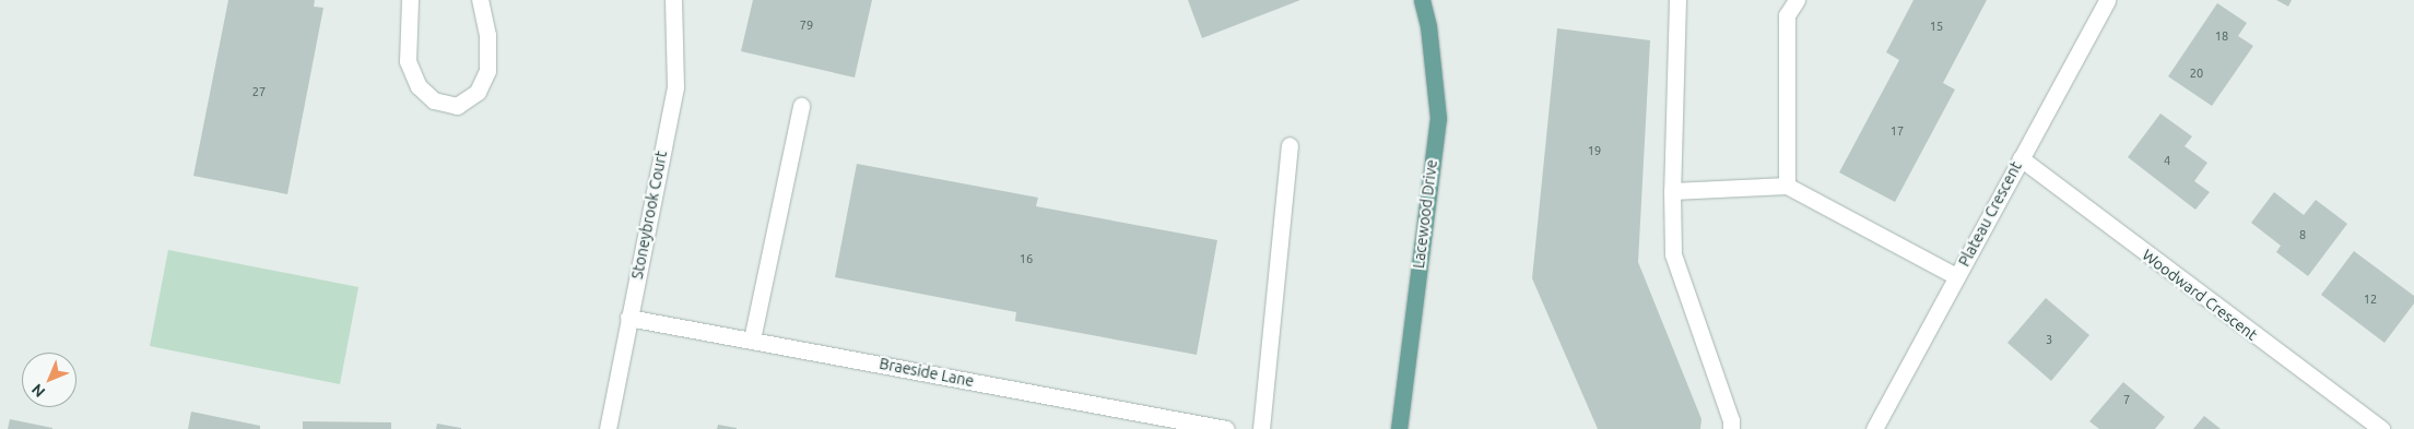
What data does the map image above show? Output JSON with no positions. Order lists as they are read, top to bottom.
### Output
{
  "streets": {
    "main road": ["Lacewood Drive"],
    "street": [
      "Plateau Crescent",
      "Stoneybrook Court",
      "Woodward Crescent",
      "Braeside Lane"
    ]
  },
  "crossings": [
    ["Plateau Crescent", "Woodward Crescent"],
    ["Stoneybrook Court", "Braeside Lane"]
  ],
  "house_numbers": [
    "79",
    "15",
    "18",
    "20",
    "27",
    "17",
    "19",
    "4",
    "8",
    "16",
    "12",
    "3",
    "7"
  ],
  "north": "bottom left"
}
